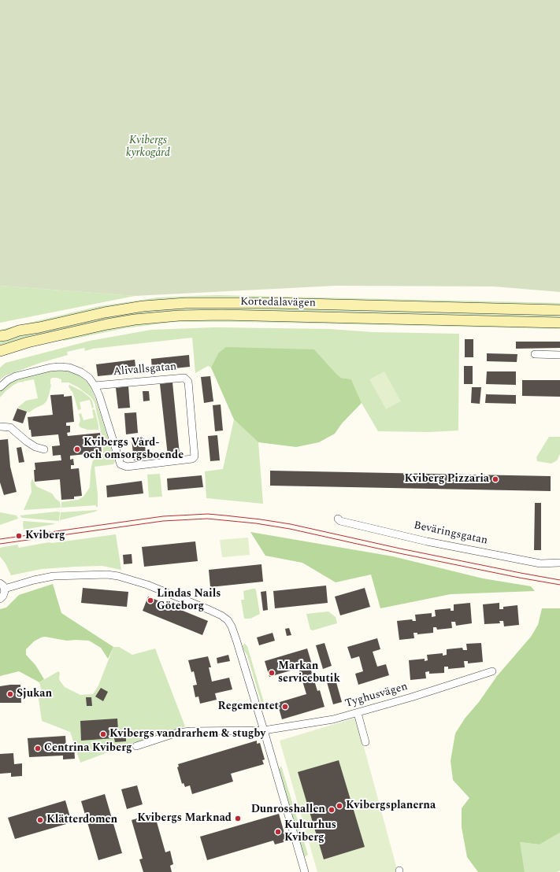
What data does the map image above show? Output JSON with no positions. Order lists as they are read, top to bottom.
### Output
{
  "streets": {
    "main road": ["Kortedalavägen"],
    "street": ["Alivallsgatan", "Beväringsgatan", "Tyghusvägen"]
  },
  "parks": ["Kvibergs kyrkogård"],
  "places": [
    "Kvibergs Vård- och omsorgsboende",
    "Kviberg Pizzaria",
    "Kviberg",
    "Lindas Nails Göteborg",
    "Markan servicebutik",
    "Sjukan",
    "Regementet",
    "Kvibergs vandrarhem & stugby",
    "Centrina Kviberg",
    "Kvibergsplanerna",
    "Dunrosshallen",
    "Kvibergs Marknad",
    "Klätterdomen",
    "Kulturhus Kviberg"
  ]
}
